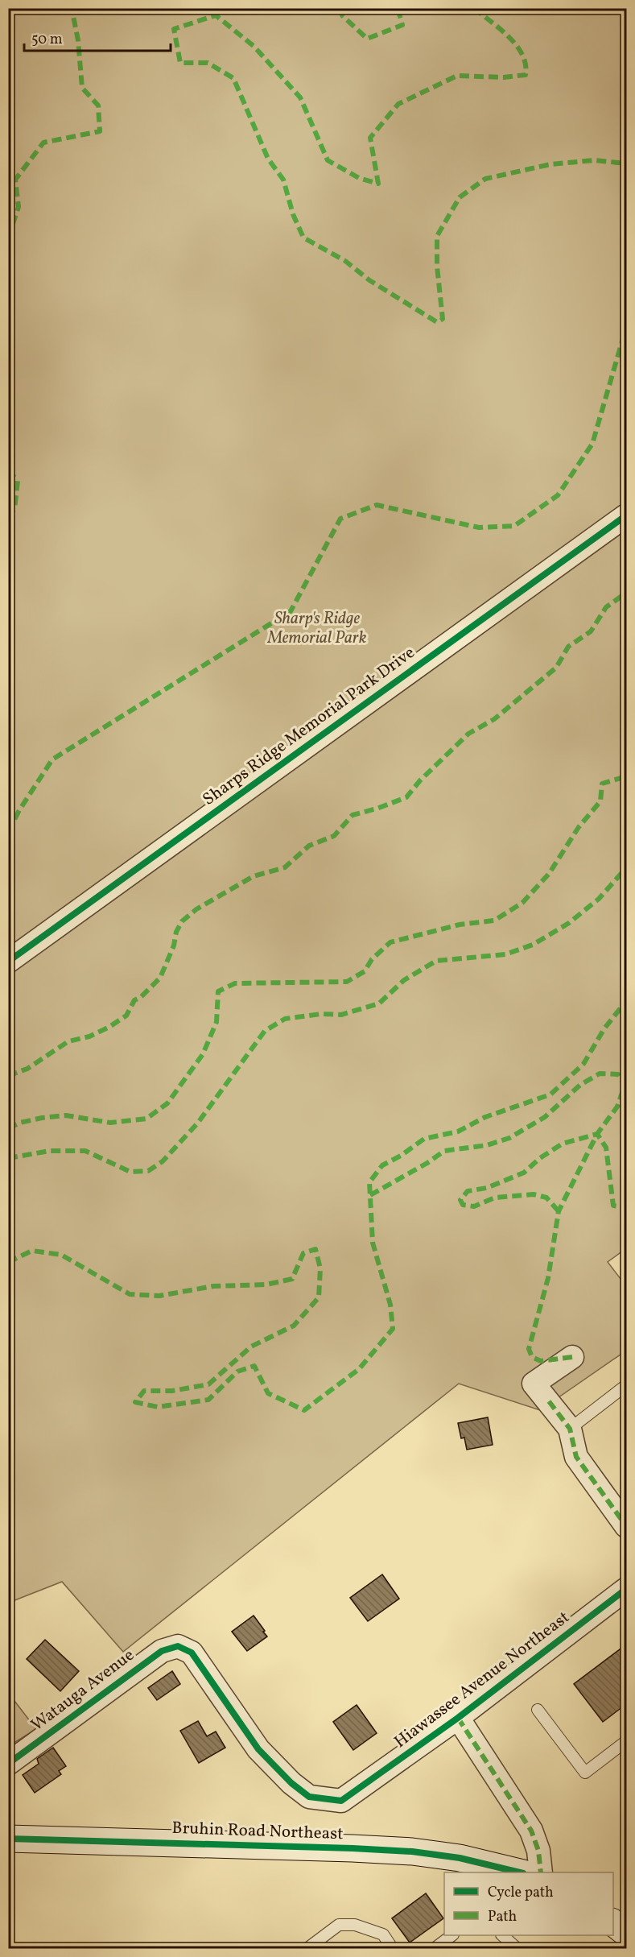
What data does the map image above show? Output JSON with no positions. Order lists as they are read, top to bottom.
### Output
{
  "streets": {
    "main road": ["Bruhin Road Northeast"],
    "street": ["Sharps Ridge Memorial Park Drive", "Hiawassee Avenue Northeast", "Watauga Avenue"]
  },
  "crossings": [
    ["Hiawassee Avenue Northeast", "Watauga Avenue"]
  ],
  "parks": ["Sharp's Ridge Memorial Park"],
  "legend": ["Cycle path", "Path"],
  "scale_bar": "50 m"
}
